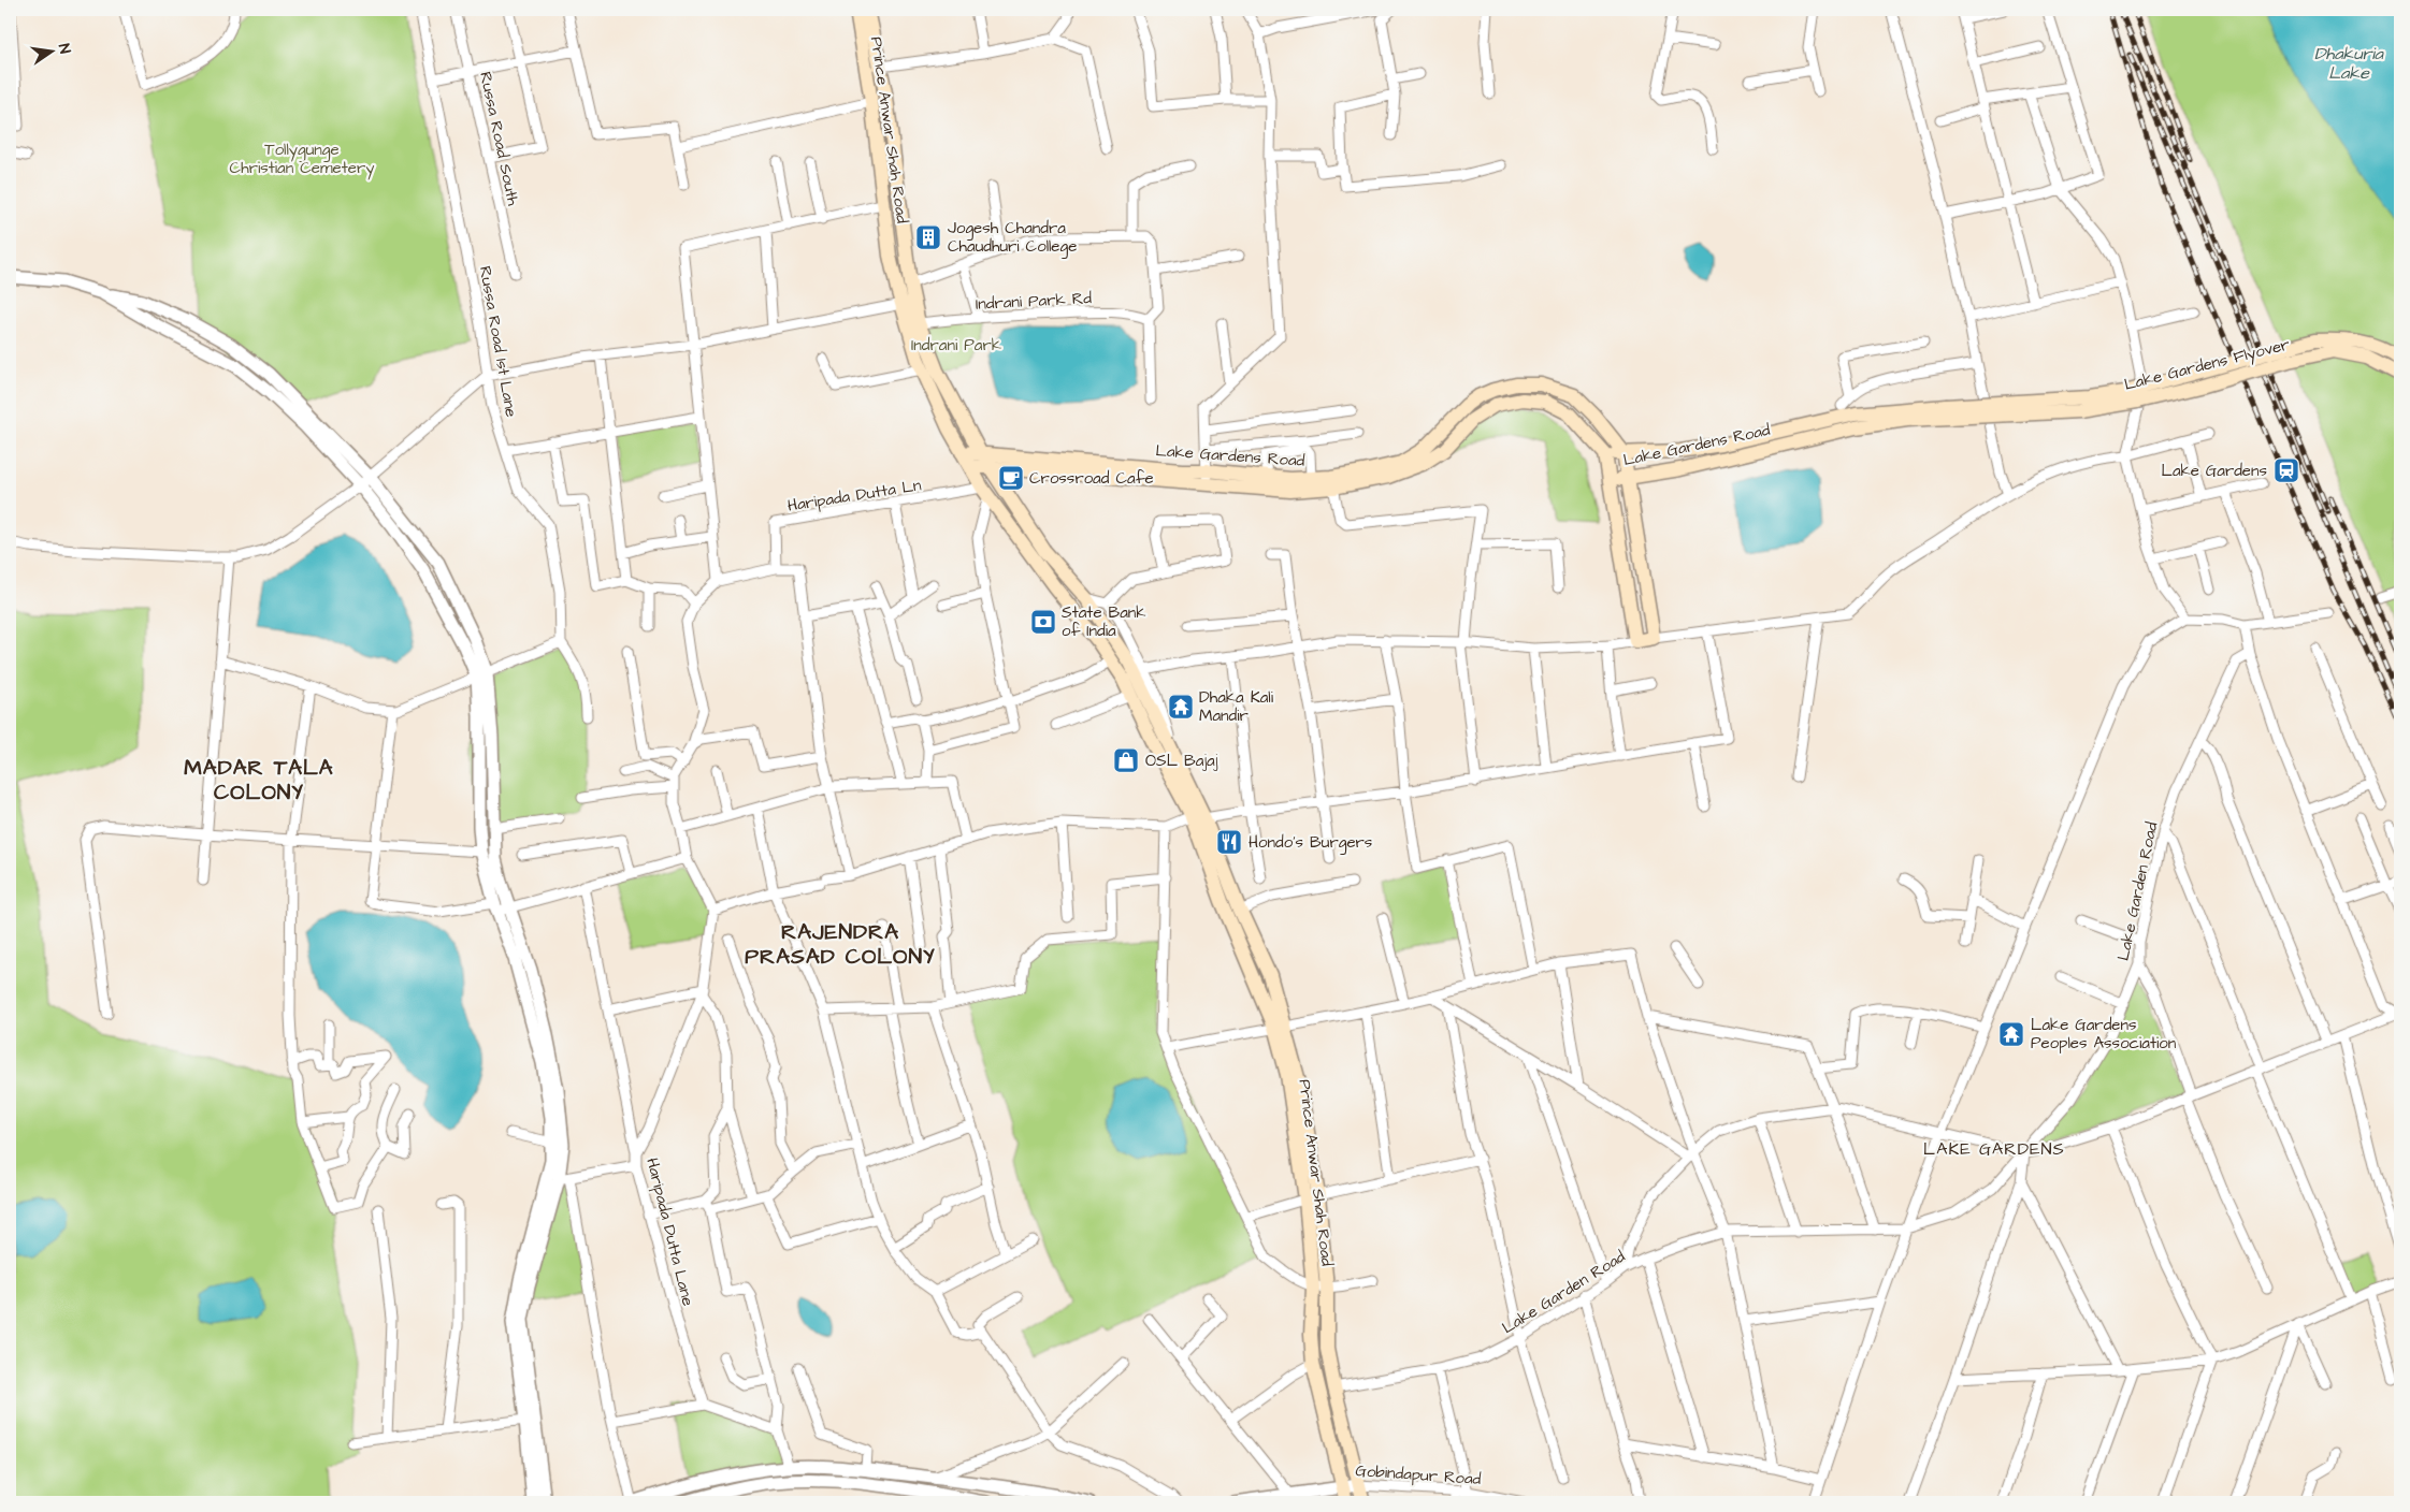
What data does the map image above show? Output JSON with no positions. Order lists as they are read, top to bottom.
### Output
{
  "streets": {
    "main road": ["Prince Anwar Shah Road", "Lake Gardens Flyover", "Lake Gardens Road"],
    "street": [
      "Russa Road South",
      "Indrani Park Rd",
      "Russa Road 1st Lane",
      "Haripada Dutta Ln",
      "Lake Garden Road",
      "Haripada Dutta Lane",
      "Gobindapur Road"
    ]
  },
  "crossings": [
    ["Prince Anwar Shah Road", "Indrani Park Rd"],
    ["Prince Anwar Shah Road", "Lake Gardens Road"],
    ["Prince Anwar Shah Road", "Haripada Dutta Ln"],
    ["Prince Anwar Shah Road", "Lake Garden Road"],
    ["Prince Anwar Shah Road", "Gobindapur Road"],
    ["Lake Gardens Flyover", "Lake Gardens Road"]
  ],
  "districts": ["MADAR TALA COLONY", "RAJENDRA PRASAD COLONY", "LAKE GARDENS"],
  "water": ["Dhakuria Lake"],
  "parks": ["Tollygunge Christian Cemetery", "Indrani Park"],
  "places": {
    "building": ["Jogesh Chandra Chaudhuri College"],
    "station": ["Lake Gardens"],
    "cafe": ["Crossroad Cafe"],
    "bank": ["State Bank of India"],
    "temple": ["Dhaka Kali Mandir", "Lake Gardens Peoples Association"],
    "shop": ["OSL Bajaj"],
    "restaurant": ["Hondo’s Burgers"]
  },
  "north": "right"
}
